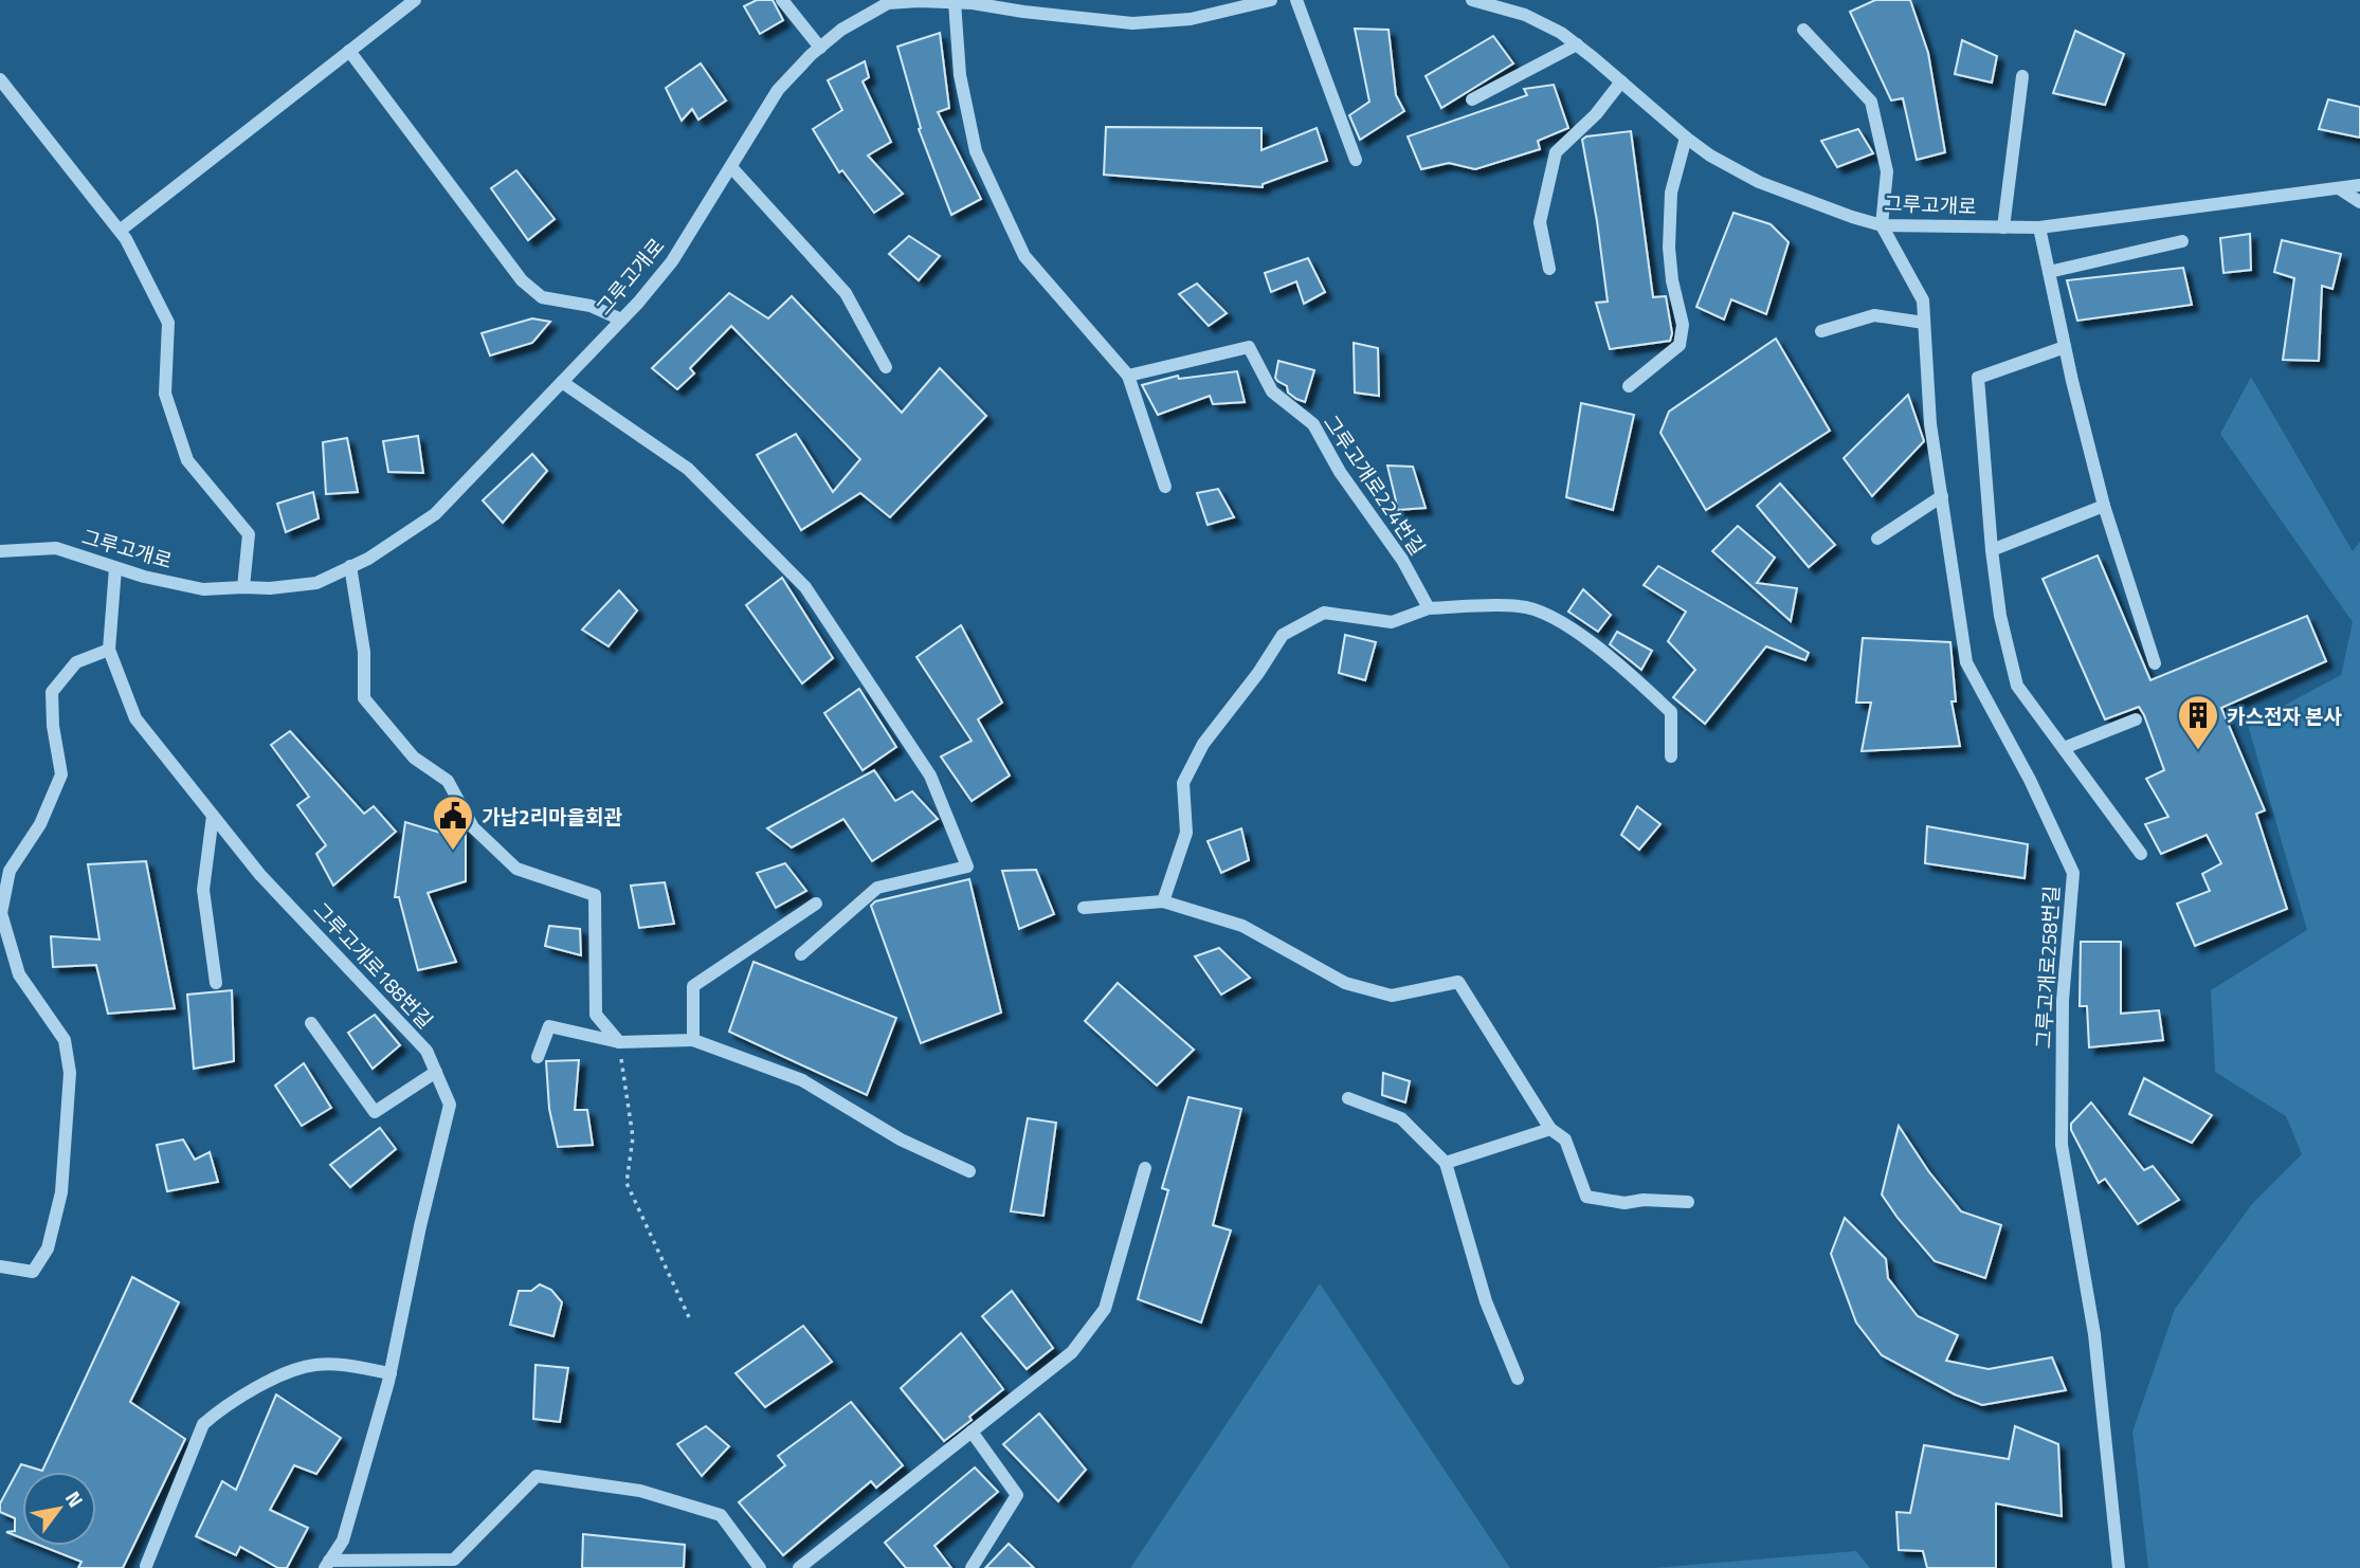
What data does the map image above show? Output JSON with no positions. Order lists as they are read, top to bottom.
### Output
{
  "streets": {
    "street": [
      "그루고개로",
      "그루고개로224번길",
      "그루고개로188번길",
      "그루고개로258번길"
    ]
  },
  "crossings": [
    ["그루고개로", "그루고개로188번길"],
    ["그루고개로", "그루고개로258번길"]
  ],
  "places": {
    "building": ["카스전자 본사"],
    "public building": ["가납2리마을회관"]
  },
  "north": "top right"
}
